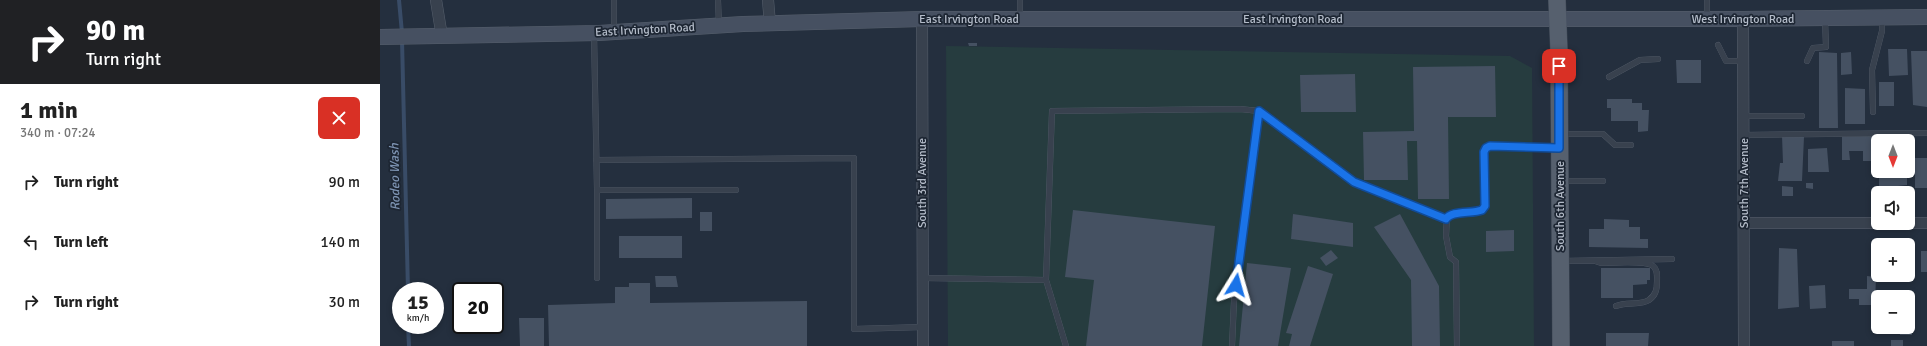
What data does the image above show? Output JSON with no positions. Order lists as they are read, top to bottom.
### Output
{
  "streets": {
    "main road": ["East Irvington Road", "West Irvington Road", "South 6th Avenue"],
    "street": ["South 3rd Avenue", "South 7th Avenue"]
  },
  "crossings": [
    ["East Irvington Road", "West Irvington Road"],
    ["East Irvington Road", "South 3rd Avenue"],
    ["East Irvington Road", "South 6th Avenue"],
    ["West Irvington Road", "South 7th Avenue"],
    ["West Irvington Road", "South 6th Avenue"]
  ],
  "water": ["Rodeo Wash"],
  "north": "bottom",
  "page": {
    "turn": ["90 m", "Turn right"],
    "heading": ["1 min", "340 m · 07:24"],
    "map_buttons": ["+", "−"],
    "list": [
      {
        "name": "Turn right",
        "value": "90 m"
      },
      {
        "name": "Turn left",
        "value": "140 m"
      },
      {
        "name": "Turn right",
        "value": "30 m"
      }
    ],
    "speed": "15 km/h",
    "limit": "20"
  }
}
